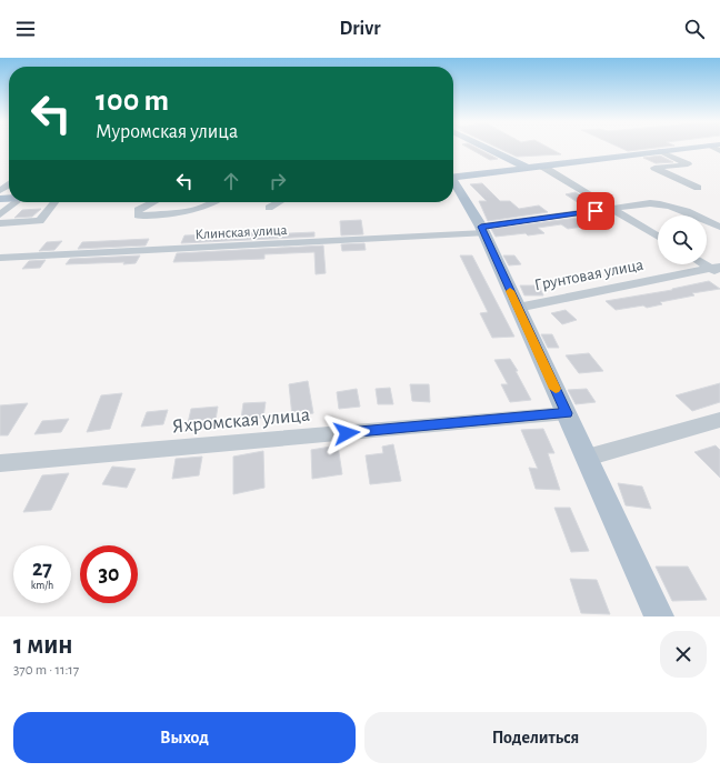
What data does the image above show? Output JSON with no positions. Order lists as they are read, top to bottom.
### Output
{
  "streets": {
    "street": ["Клинская улица", "Грунтовая улица", "Яхромская улица"]
  },
  "page": {
    "header": "Drivr",
    "turn": ["100 m", "Муромская улица"],
    "speed": "27 km/h",
    "limit": "30",
    "heading": ["1 мин", "370 m · 11:17"],
    "buttons": ["Выход", "Поделиться"]
  }
}
